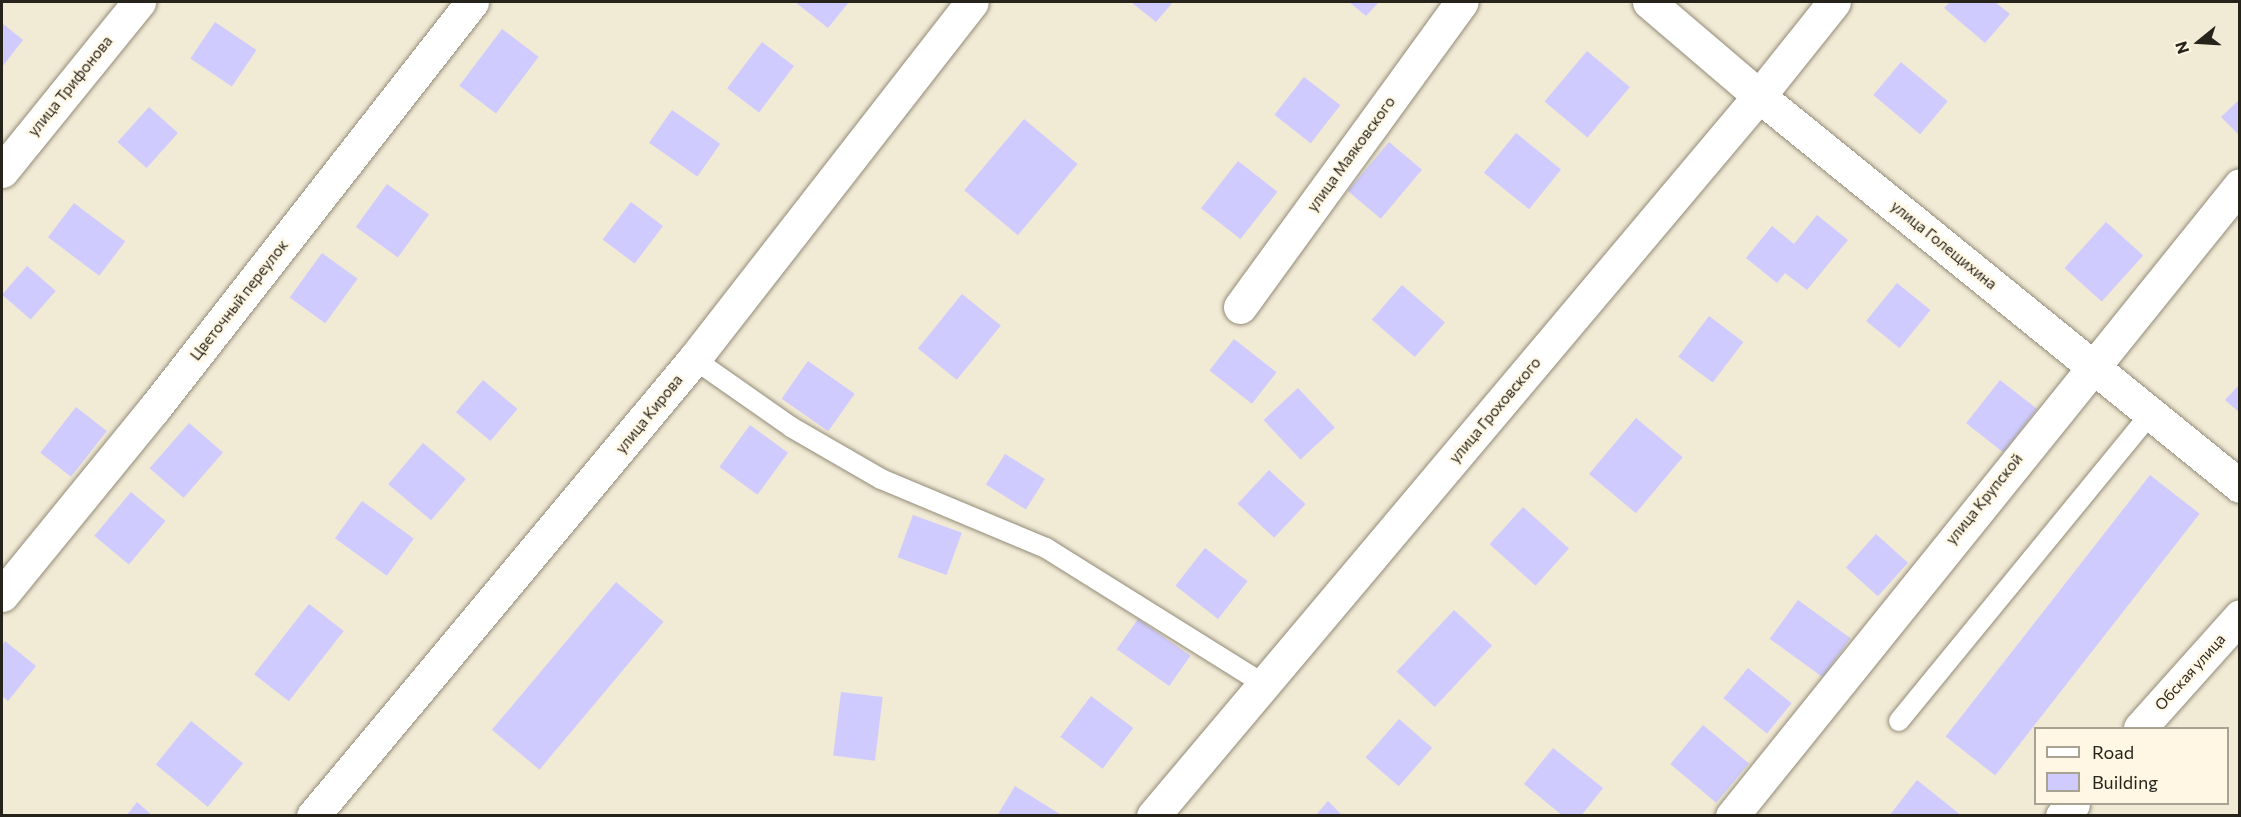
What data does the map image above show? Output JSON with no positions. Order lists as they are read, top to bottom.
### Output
{
  "streets": {
    "street": [
      "улица Трифонова",
      "улица Маяковского",
      "улица Голещихина",
      "Цветочный переулок",
      "улица Гроховского",
      "улица Кирова",
      "улица Крупской",
      "Обская улица"
    ]
  },
  "crossings": [
    ["улица Голещихина", "улица Гроховского"],
    ["улица Голещихина", "улица Крупской"]
  ],
  "legend": ["Road", "Building"],
  "north": "left"
}
